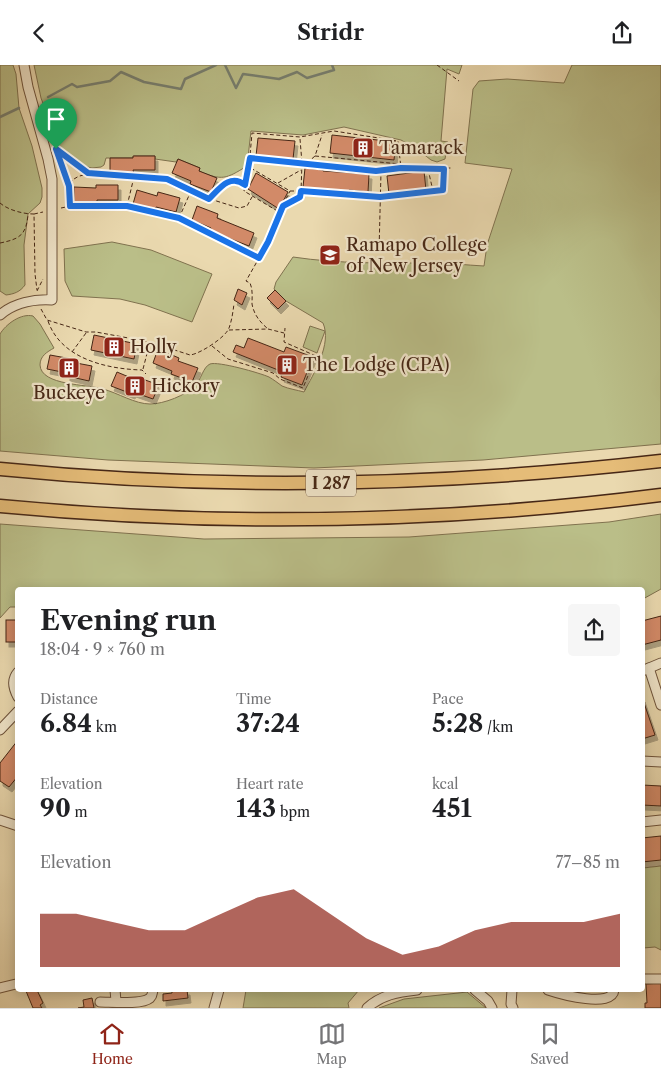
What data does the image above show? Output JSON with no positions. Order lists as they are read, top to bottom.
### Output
{
  "streets": {
    "highway": ["I 287"]
  },
  "places": {
    "building": [
      "Tamarack",
      "Holly",
      "The Lodge (CPA)",
      "Buckeye",
      "Hickory"
    ],
    "school or university": ["Ramapo College of New Jersey"]
  },
  "page": {
    "header": "Stridr",
    "heading": ["Evening run", "18:04 · 9 × 760 m"],
    "stats": [
      ["Distance", "6.84 km"],
      ["Time", "37:24"],
      ["Pace", "5:28 /km"],
      ["Elevation", "90 m"],
      ["Heart rate", "143 bpm"],
      ["kcal", "451"]
    ],
    "chart": ["Elevation", "77–85 m"],
    "tabs": ["Home", "Map", "Saved"]
  }
}
